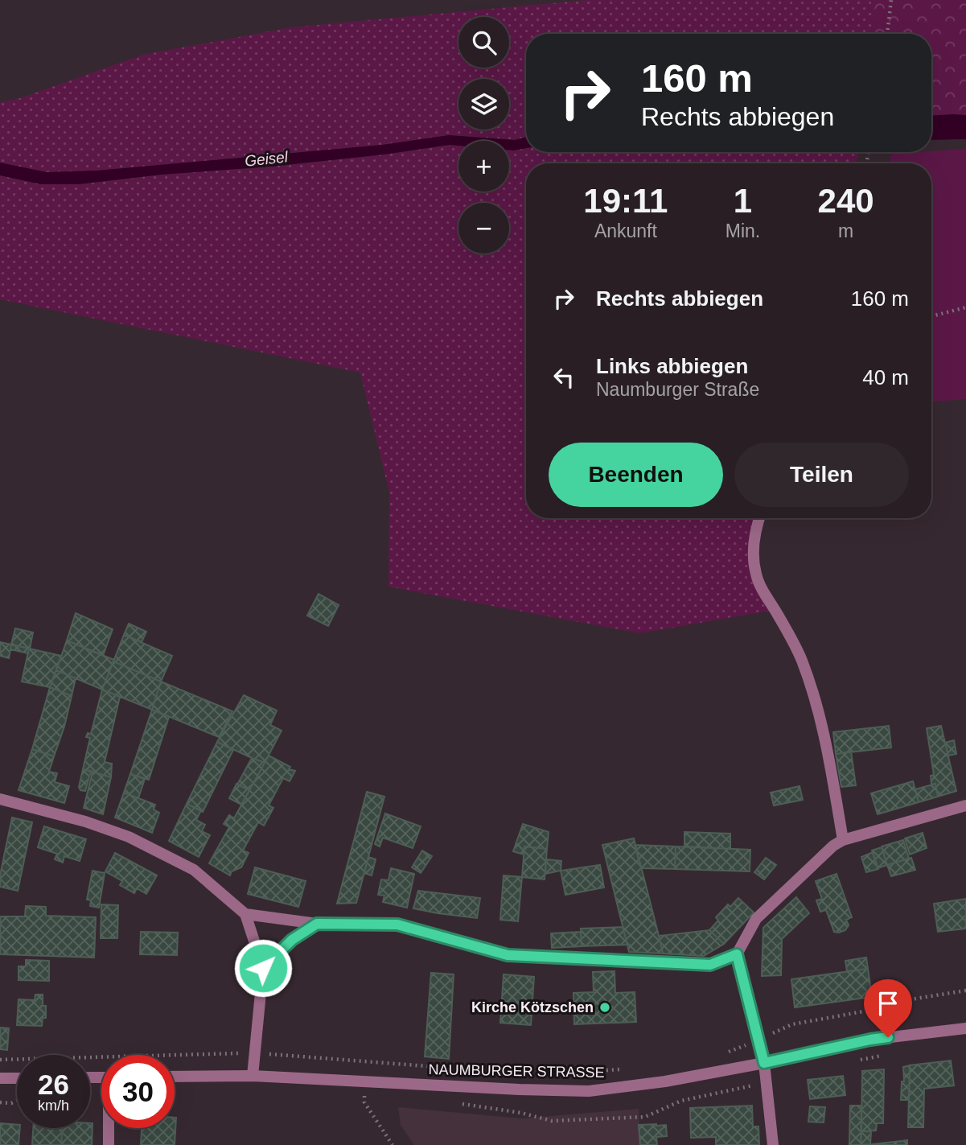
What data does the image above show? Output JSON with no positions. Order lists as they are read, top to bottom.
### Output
{
  "streets": {
    "street": ["NAUMBURGER STRASSE"]
  },
  "water": ["Geisel"],
  "places": ["Kirche Kötzschen"],
  "page": {
    "map_buttons": ["+", "−"],
    "turn": ["160 m", "Rechts abbiegen"],
    "eta": [
      "19:11",
      "Ankunft",
      "1",
      "Min.",
      "240",
      "m"
    ],
    "list": [
      {
        "name": "Rechts abbiegen",
        "value": "160 m"
      },
      {
        "name": "Links abbiegen",
        "note": "Naumburger Straße",
        "value": "40 m"
      }
    ],
    "buttons": ["Beenden", "Teilen"],
    "speed": "26 km/h",
    "limit": "30"
  }
}
